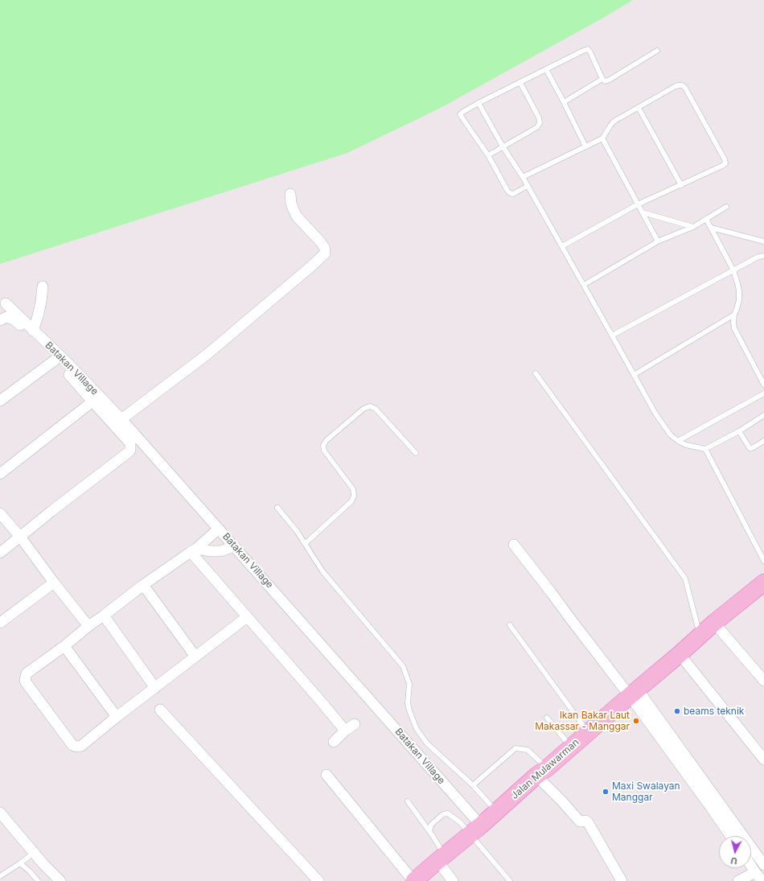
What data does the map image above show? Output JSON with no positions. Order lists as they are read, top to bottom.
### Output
{
  "streets": {
    "main road": ["Jalan Mulawarman"],
    "street": ["Batakan Village"]
  },
  "crossings": [
    ["Batakan Village", "Jalan Mulawarman"]
  ],
  "places": ["beams teknik", "Ikan Bakar Laut Makassar - Manggar", "Maxi Swalayan Manggar"],
  "north": "bottom"
}
